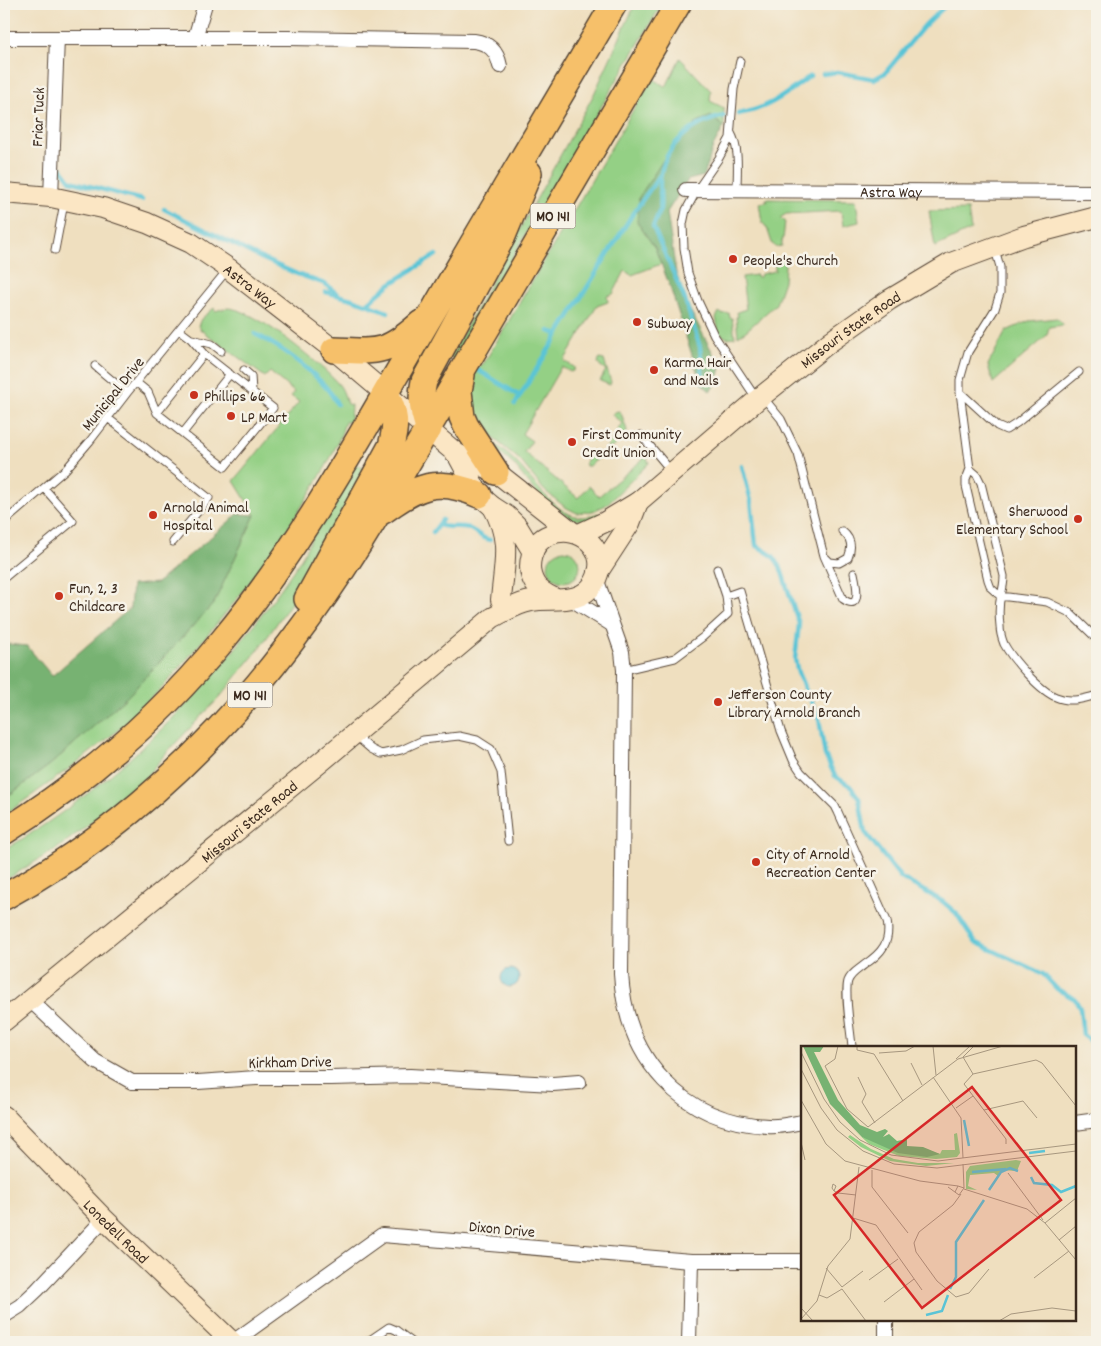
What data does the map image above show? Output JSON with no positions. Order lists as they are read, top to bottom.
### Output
{
  "streets": {
    "highway": ["MO 141"],
    "street": [
      "Friar Tuck",
      "Astra Way",
      "Missouri State Road",
      "Kirkham Drive",
      "Dixon Drive",
      "Lonedell Road"
    ],
    "lane": ["Municipal Drive"]
  },
  "crossings": [
    ["Friar Tuck", "Astra Way"],
    ["Astra Way", "MO 141"],
    ["Astra Way", "Missouri State Road"],
    ["Astra Way", "Municipal Drive"],
    ["Missouri State Road", "Kirkham Drive"],
    ["Dixon Drive", "Lonedell Road"]
  ],
  "places": [
    "People's Church",
    "Subway",
    "Karma Hair and Nails",
    "Phillips 66",
    "LP Mart",
    "First Community Credit Union",
    "Arnold Animal Hospital",
    "Sherwood Elementary School",
    "Fun, 2, 3 Childcare",
    "Jefferson County Library Arnold Branch",
    "City of Arnold Recreation Center"
  ]
}
